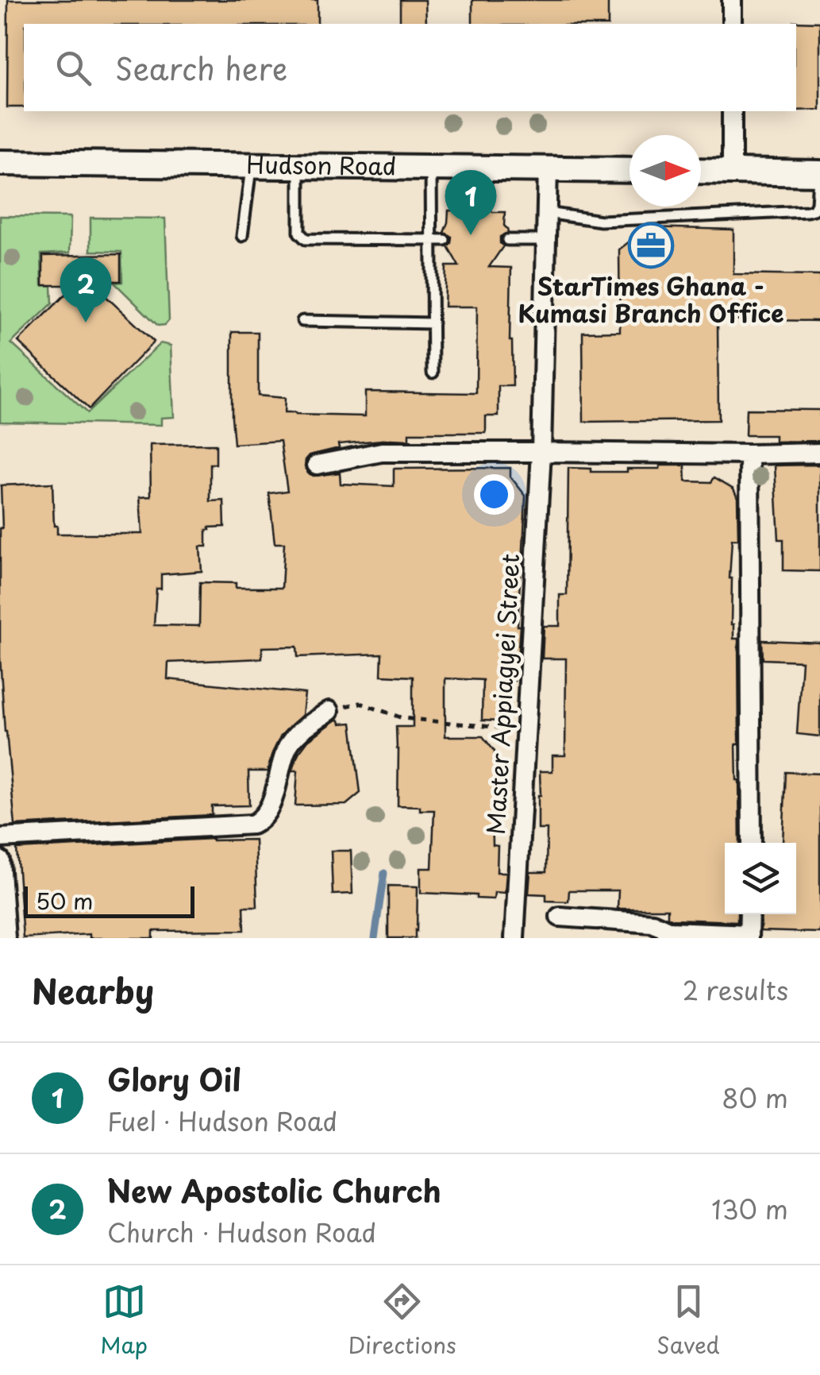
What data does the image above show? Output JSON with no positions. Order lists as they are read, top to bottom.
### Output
{
  "streets": {
    "street": ["Hudson Road", "Master Appiagyei Street"]
  },
  "crossings": [
    ["Hudson Road", "Master Appiagyei Street"]
  ],
  "places": {
    "office": ["StarTimes Ghana - Kumasi Branch Office"]
  },
  "scale_bar": "50 m",
  "north": "right",
  "page": {
    "search": "Search here",
    "pins": ["1", "2"],
    "scale": "50 m",
    "heading": ["Nearby", "2 results"],
    "list": [
      {
        "mark": "1",
        "name": "Glory Oil",
        "note": "Fuel · Hudson Road",
        "value": "80 m"
      },
      {
        "mark": "2",
        "name": "New Apostolic Church",
        "note": "Church · Hudson Road",
        "value": "130 m"
      }
    ],
    "nav": ["Map", "Directions", "Saved"]
  }
}
